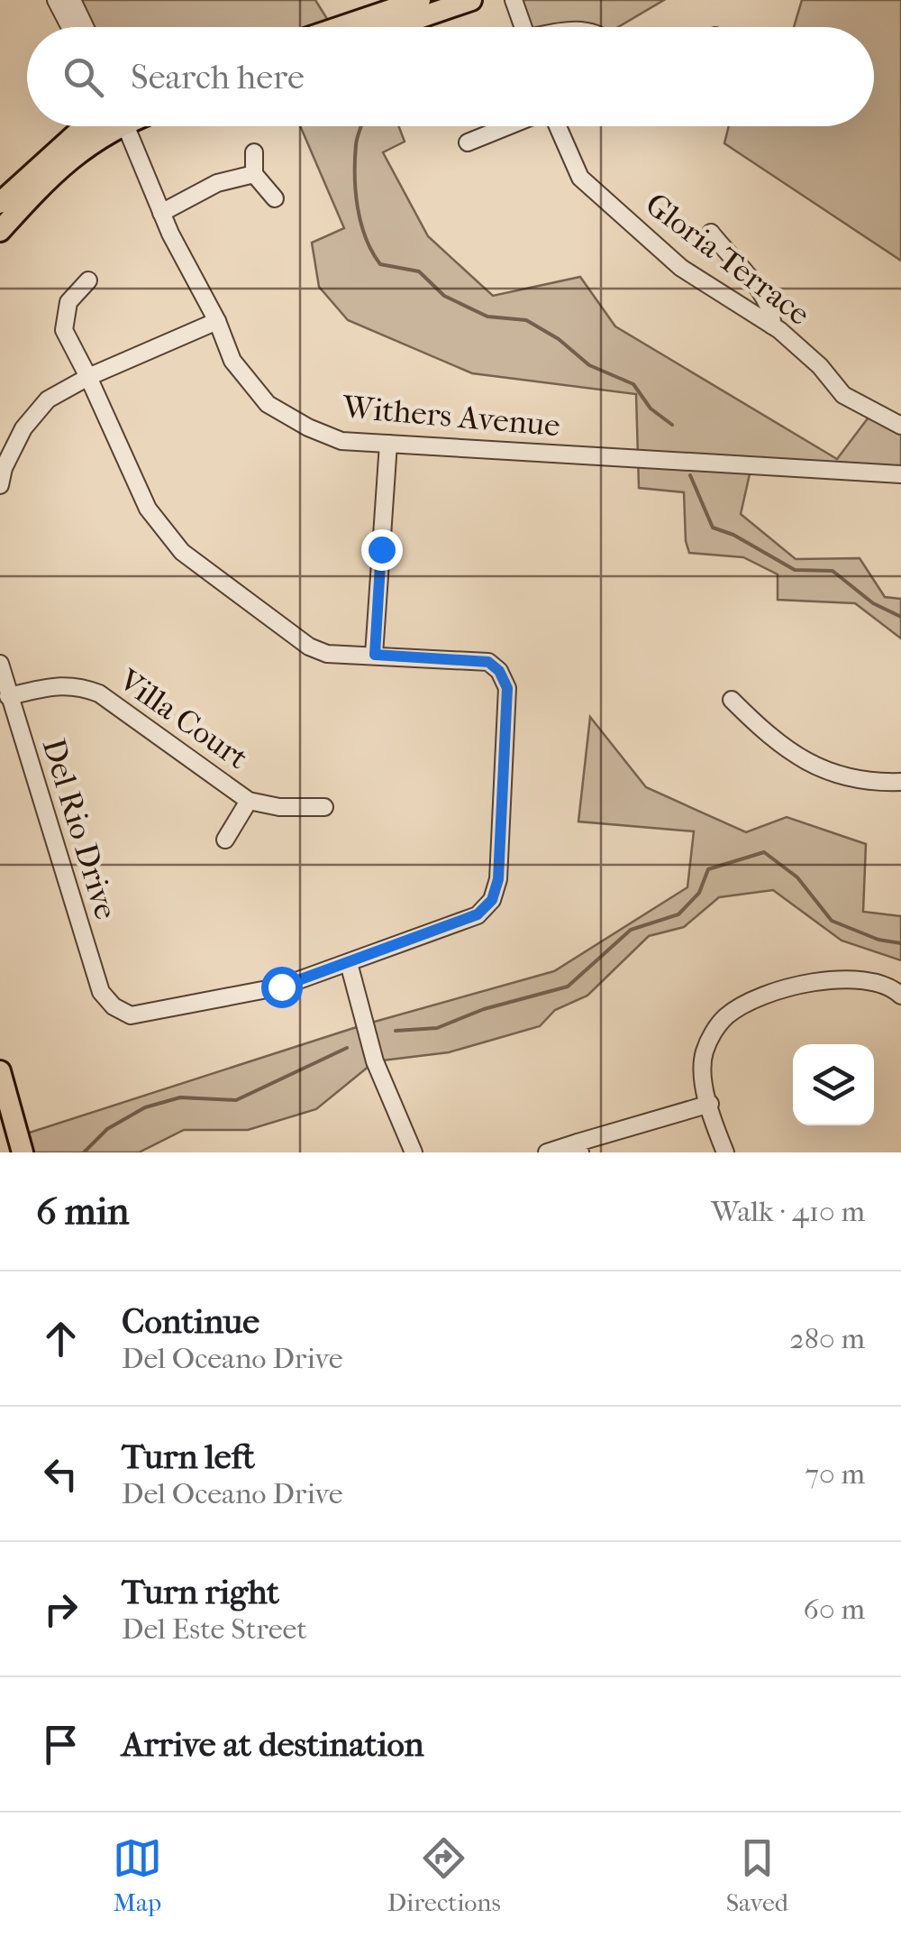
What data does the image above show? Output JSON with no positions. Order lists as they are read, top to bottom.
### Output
{
  "streets": {
    "street": [
      "Gloria Terrace",
      "Withers Avenue",
      "Villa Court",
      "Del Rio Drive"
    ]
  },
  "crossings": [
    ["Villa Court", "Del Rio Drive"]
  ],
  "page": {
    "search": "Search here",
    "heading": ["6 min", "Walk · 410 m"],
    "list": [
      ["Continue", "Del Oceano Drive", "280 m"],
      ["Turn left", "Del Oceano Drive", "70 m"],
      ["Turn right", "Del Este Street", "60 m"],
      "Arrive at destination"
    ],
    "nav": ["Map", "Directions", "Saved"]
  }
}
